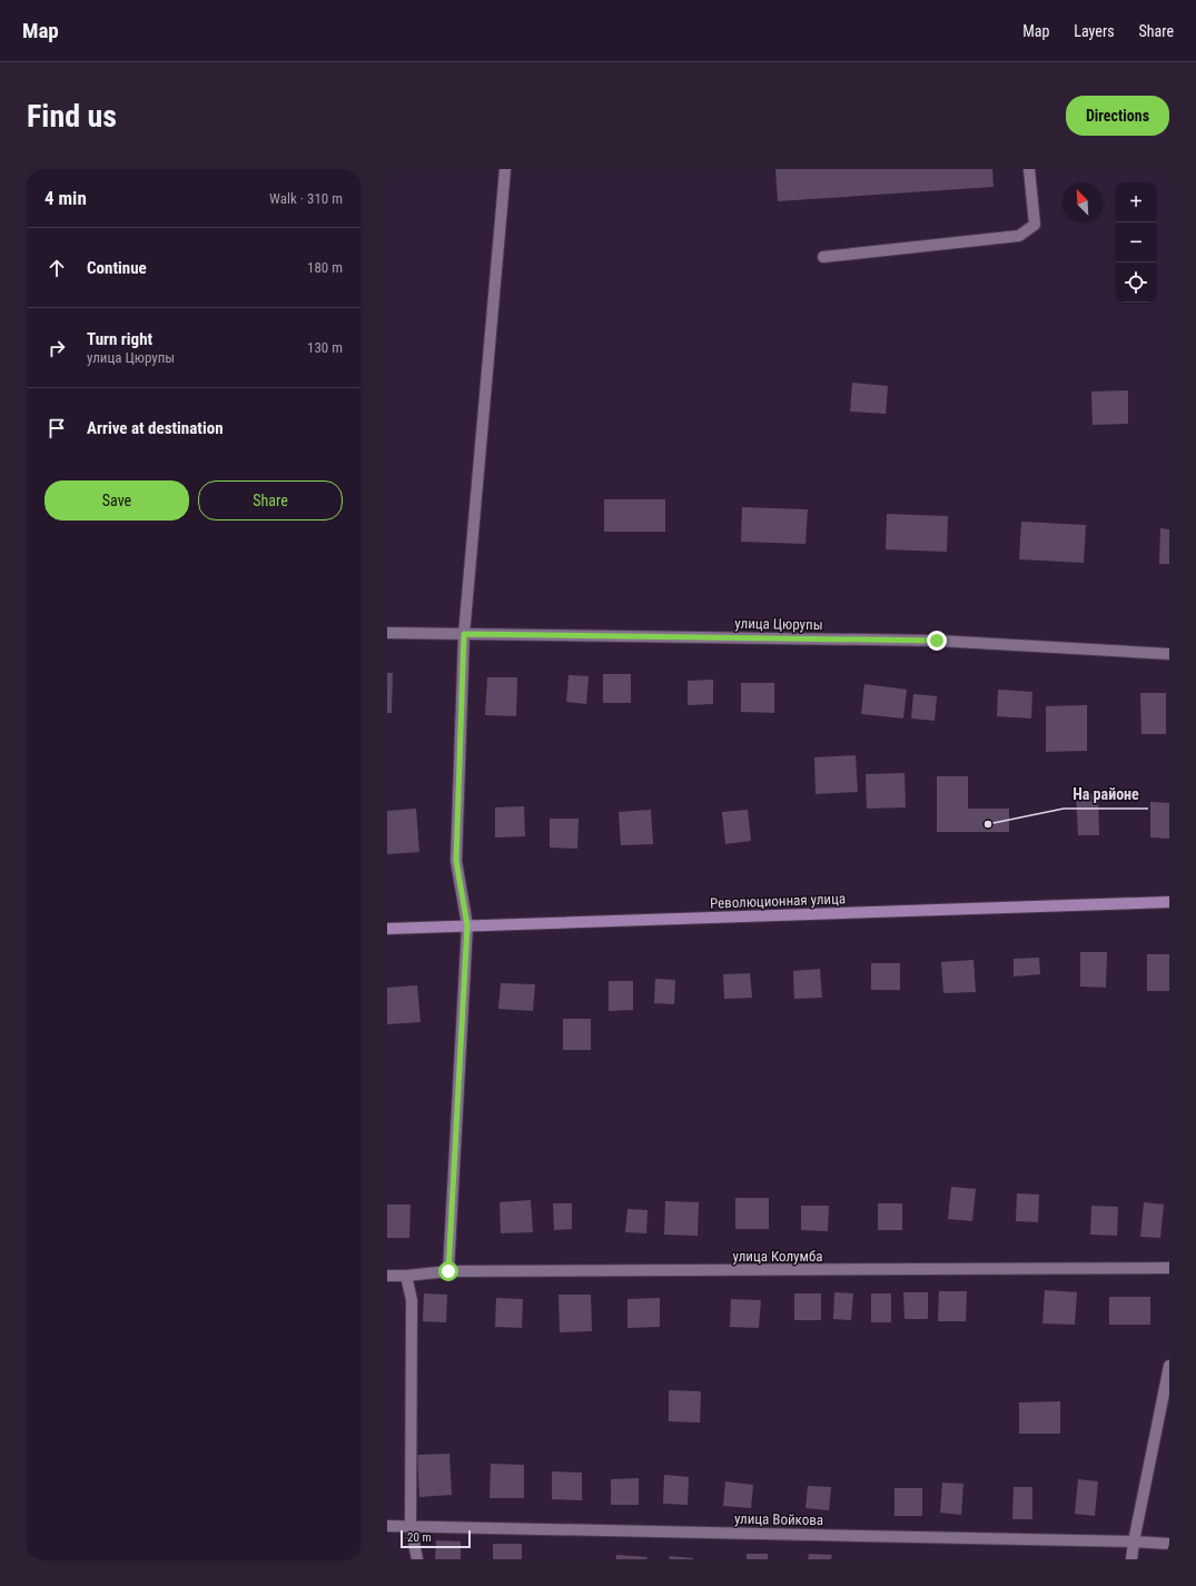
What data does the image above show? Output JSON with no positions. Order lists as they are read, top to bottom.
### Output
{
  "streets": {
    "main road": ["Революционная улица"],
    "street": ["улица Цюрупы", "улица Колумба", "улица Войкова"]
  },
  "places": ["На районе"],
  "scale_bar": "20 m",
  "north": "top left",
  "page": {
    "header": "Map",
    "nav": ["Map", "Layers", "Share"],
    "buttons": [
      "Directions",
      ["Save", "Share"]
    ],
    "title": "Find us",
    "heading": ["4 min", "Walk · 310 m"],
    "map_buttons": ["+", "−"],
    "list": [
      ["Continue", "180 m"],
      ["Turn right", "улица Цюрупы", "130 m"],
      "Arrive at destination"
    ],
    "scale": "20 m"
  }
}
